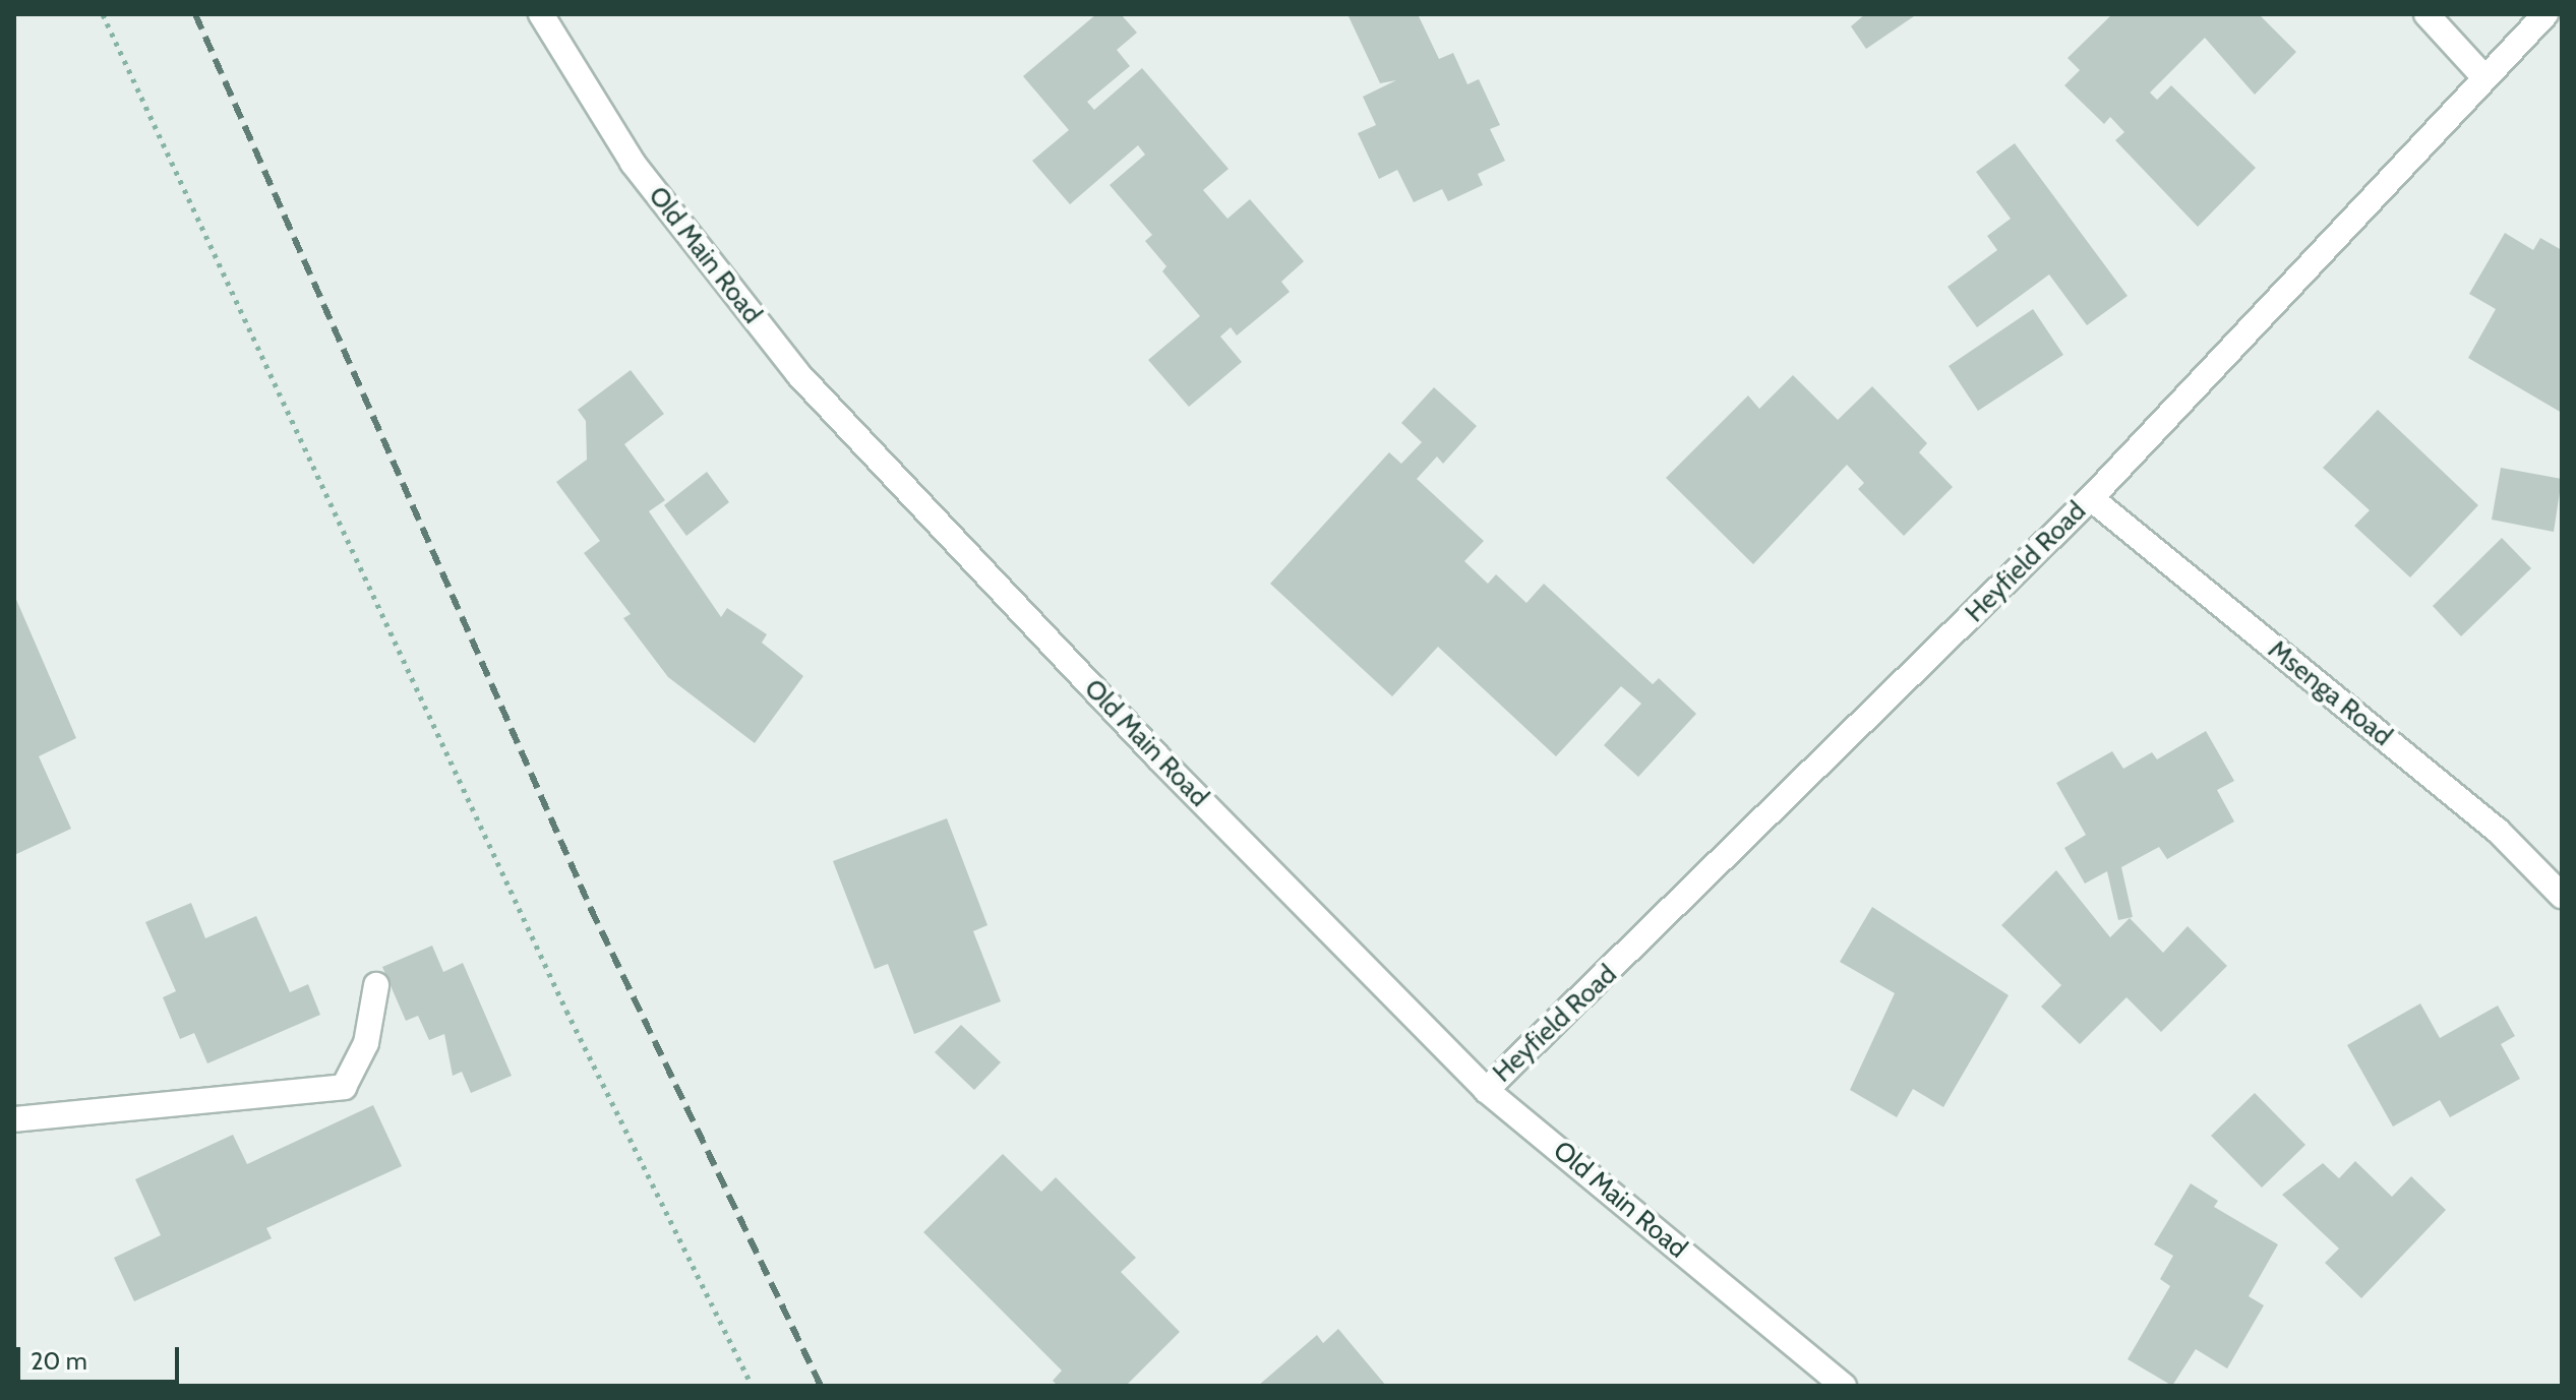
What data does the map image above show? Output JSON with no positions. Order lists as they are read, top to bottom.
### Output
{
  "streets": {
    "street": ["Old Main Road", "Heyfield Road", "Msenga Road"]
  },
  "crossings": [
    ["Old Main Road", "Heyfield Road"],
    ["Heyfield Road", "Msenga Road"]
  ],
  "scale_bar": "20 m"
}
